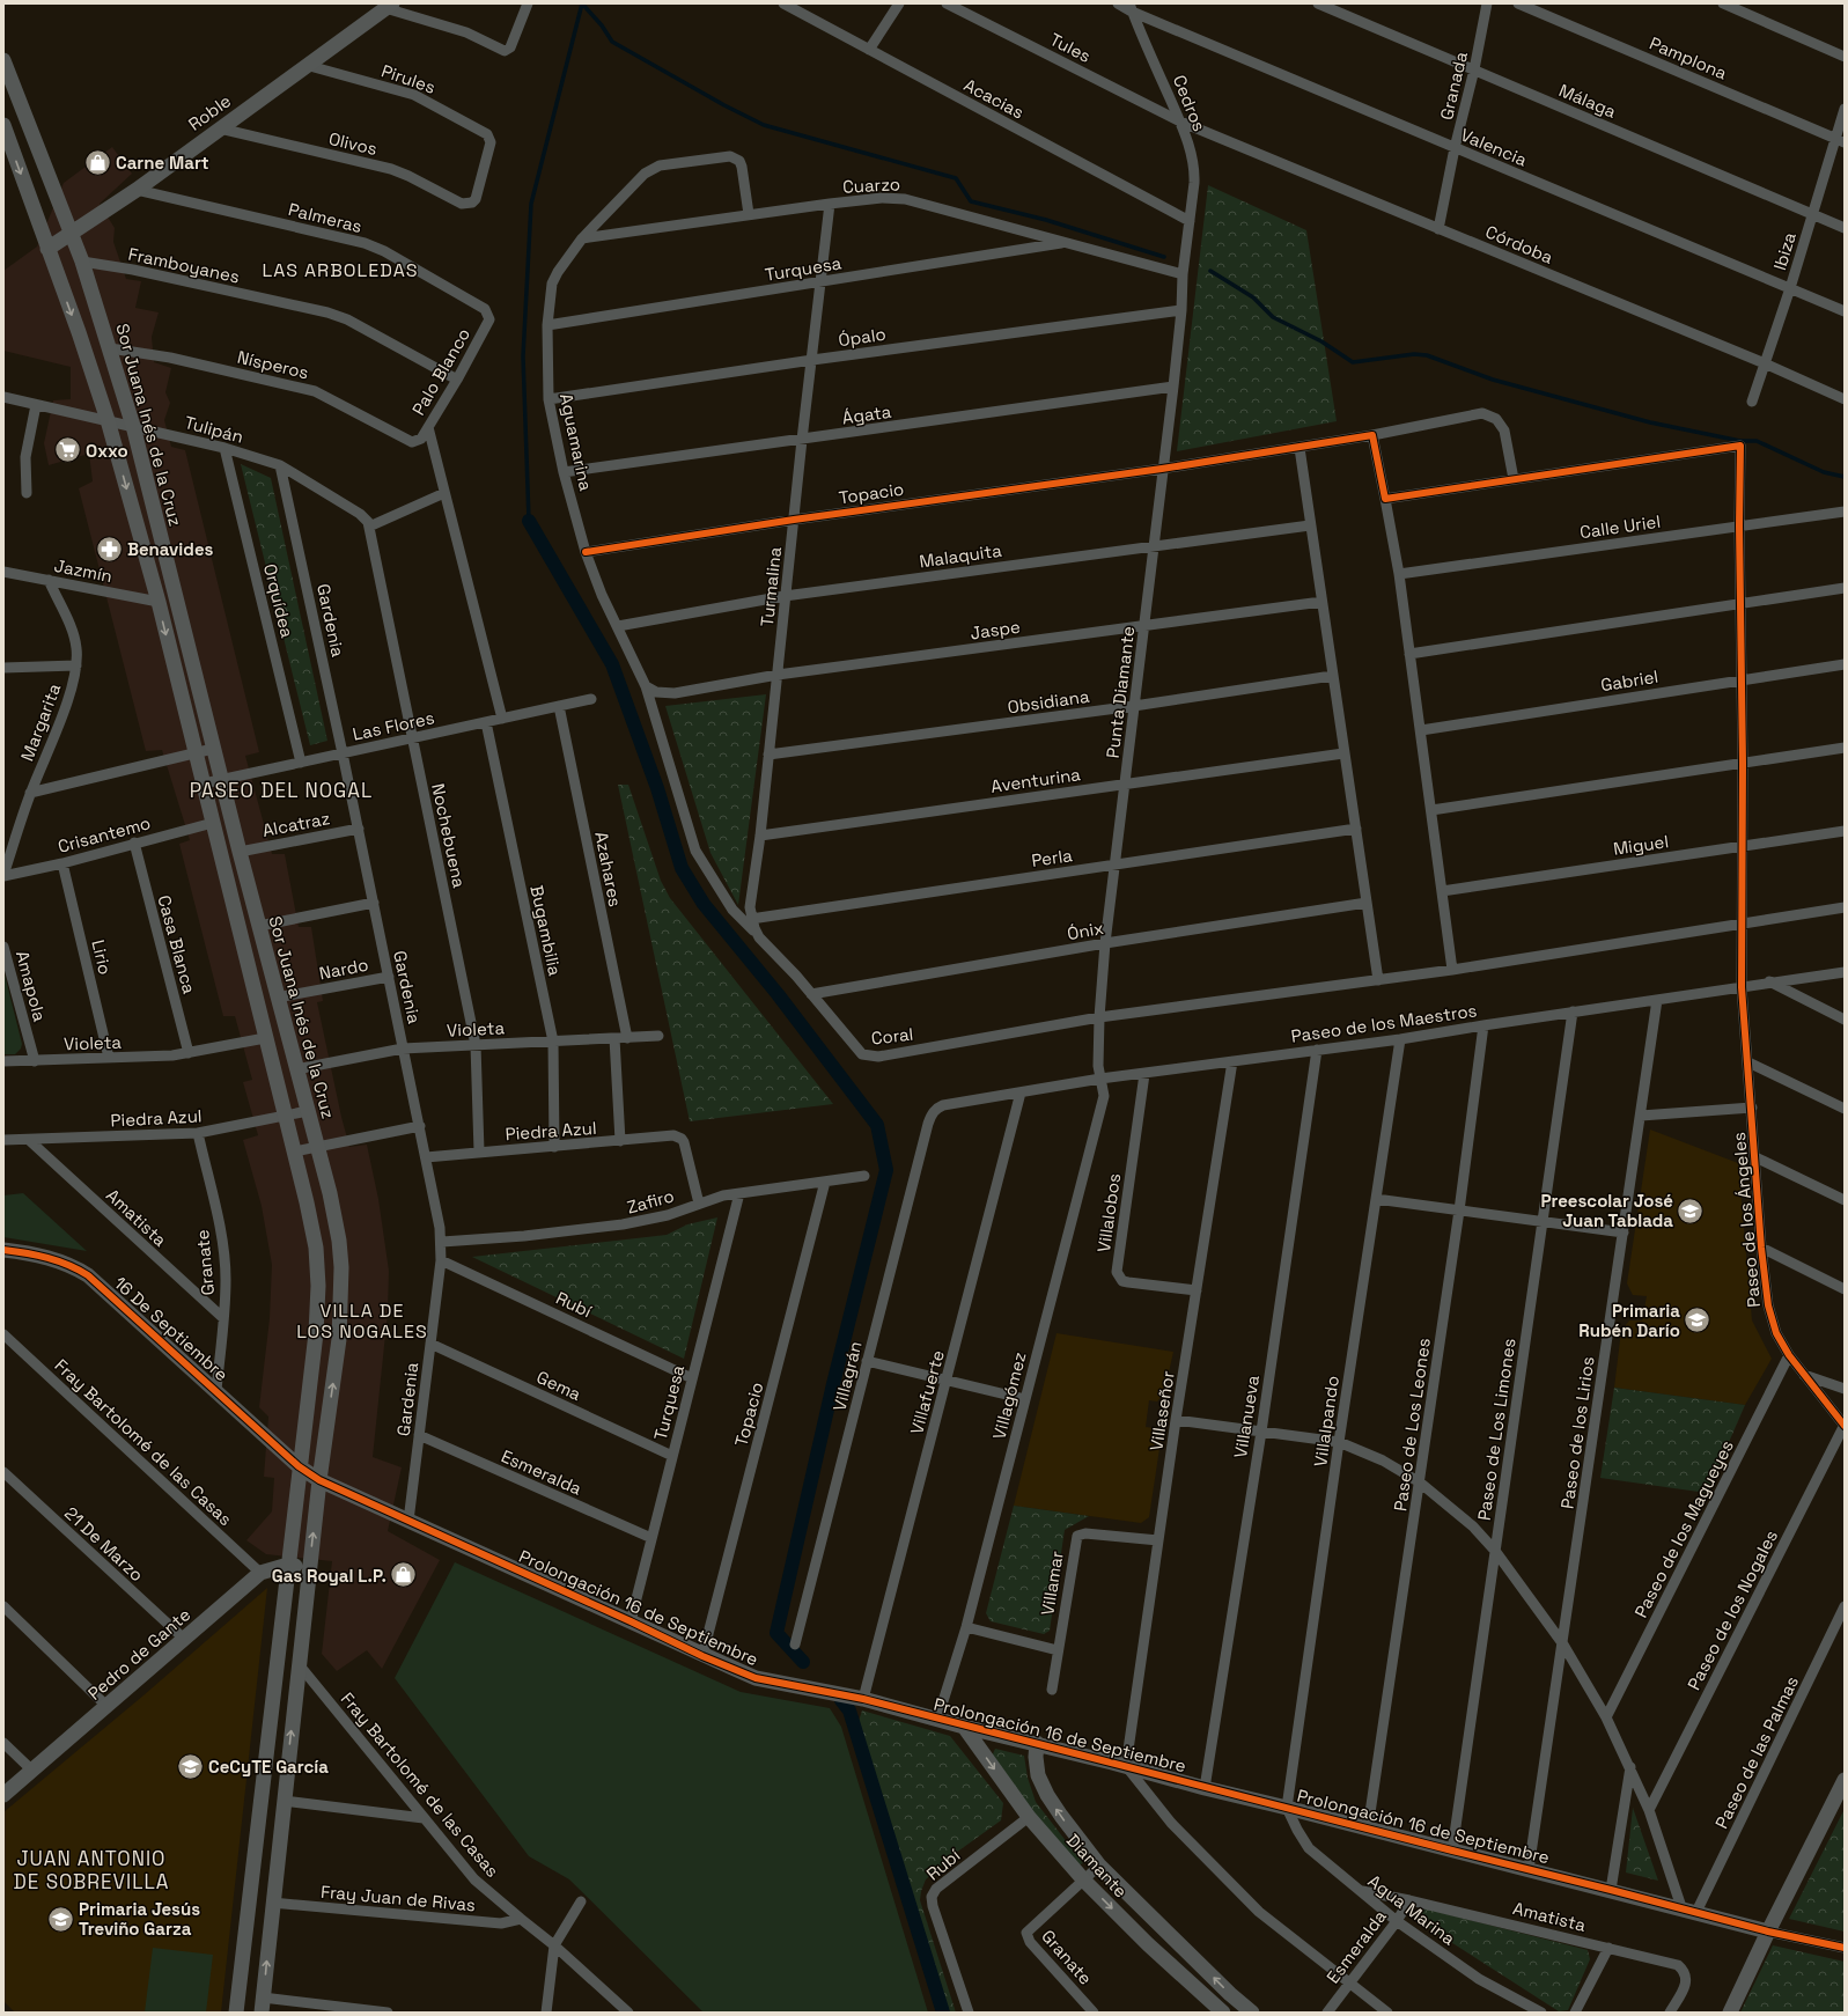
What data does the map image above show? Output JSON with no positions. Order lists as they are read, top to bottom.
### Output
{
  "streets": {
    "main road": [
      "Roble",
      "Sor Juana Inés de la Cruz",
      "16 De Septiembre",
      "Prolongación 16 de Septiembre",
      "Pedro de Gante",
      "Diamante"
    ],
    "street": [
      "Tules",
      "Pamplona",
      "Pirules",
      "Granada",
      "Acacias",
      "Málaga",
      "Cedros",
      "Olivos",
      "Valencia",
      "Cuarzo",
      "Palmeras",
      "Córdoba",
      "Ibiza",
      "Framboyanes",
      "Turquesa",
      "Ópalo",
      "Nísperos",
      "Palo Blanco",
      "Ágata",
      "Tulipán",
      "Aguamarina",
      "Topacio",
      "Calle Uriel",
      "Malaquita",
      "Jazmín",
      "Turmalina",
      "Orquídea",
      "Gardenia",
      "Jaspe",
      "Gabriel",
      "Punta Diamante",
      "Obsidiana",
      "Margarita",
      "Las Flores",
      "Aventurina",
      "Alcatraz",
      "Crisantemo",
      "Nochebuena",
      "Miguel",
      "Perla",
      "Azahares",
      "Bugambilia",
      "Ónix",
      "Casa Blanca",
      "Lirio",
      "Nardo",
      "Amapola",
      "Paseo de los Maestros",
      "Violeta",
      "Coral",
      "Piedra Azul",
      "Zafiro",
      "Villalobos",
      "Amatista",
      "Paseo de los Ángeles",
      "Granate",
      "Rubí",
      "Villagrán",
      "Gema",
      "Villafuerte",
      "Villagómez",
      "Villaseñor",
      "Villanueva",
      "Villalpando",
      "Paseo de Los Leones",
      "Paseo de Los Limones",
      "Paseo de los Lirios",
      "Fray Bartolomé de las Casas",
      "Esmeralda",
      "Paseo de los Magueyes",
      "21 De Marzo",
      "Villamar",
      "Paseo de los Nogales",
      "Paseo de las Palmas",
      "Fray Juan de Rivas",
      "Agua Marina"
    ]
  },
  "crossings": [
    ["Tules", "Cedros"],
    ["Tules", "Córdoba"],
    ["Pamplona", "Ibiza"],
    ["Pirules", "Roble"],
    ["Pirules", "Olivos"],
    ["Granada", "Málaga"],
    ["Granada", "Valencia"],
    ["Granada", "Córdoba"],
    ["Acacias", "Cedros"],
    ["Málaga", "Ibiza"],
    ["Cedros", "Valencia"],
    ["Cedros", "Cuarzo"],
    ["Cedros", "Córdoba"],
    ["Cedros", "Punta Diamante"],
    ["Roble", "Olivos"],
    ["Roble", "Palmeras"],
    ["Roble", "Sor Juana Inés de la Cruz"],
    ["Valencia", "Ibiza"],
    ["Cuarzo", "Turquesa"],
    ["Cuarzo", "Aguamarina"],
    ["Cuarzo", "Turmalina"],
    ["Cuarzo", "Punta Diamante"],
    ["Palmeras", "Palo Blanco"],
    ["Córdoba", "Ibiza"],
    ["Framboyanes", "Palo Blanco"],
    ["Framboyanes", "Sor Juana Inés de la Cruz"],
    ["Turquesa", "Aguamarina"],
    ["Turquesa", "Turmalina"],
    ["Turquesa", "Zafiro"],
    ["Turquesa", "Rubí"],
    ["Turquesa", "Gema"],
    ["Turquesa", "Esmeralda"],
    ["Turquesa", "Prolongación 16 de Septiembre"],
    ["Ópalo", "Aguamarina"],
    ["Ópalo", "Turmalina"],
    ["Ópalo", "Punta Diamante"],
    ["Nísperos", "Palo Blanco"],
    ["Nísperos", "Sor Juana Inés de la Cruz"],
    ["Ágata", "Aguamarina"],
    ["Ágata", "Turmalina"],
    ["Ágata", "Punta Diamante"],
    ["Sor Juana Inés de la Cruz", "Tulipán"],
    ["Sor Juana Inés de la Cruz", "Las Flores"],
    ["Sor Juana Inés de la Cruz", "Alcatraz"],
    ["Sor Juana Inés de la Cruz", "Nardo"],
    ["Sor Juana Inés de la Cruz", "Violeta"],
    ["Sor Juana Inés de la Cruz", "Piedra Azul"],
    ["Sor Juana Inés de la Cruz", "Fray Bartolomé de las Casas"],
    ["Sor Juana Inés de la Cruz", "Prolongación 16 de Septiembre"],
    ["Sor Juana Inés de la Cruz", "Pedro de Gante"],
    ["Sor Juana Inés de la Cruz", "Fray Juan de Rivas"],
    ["Tulipán", "Orquídea"],
    ["Tulipán", "Gardenia"],
    ["Tulipán", "Nochebuena"],
    ["Aguamarina", "Topacio"],
    ["Aguamarina", "Malaquita"],
    ["Aguamarina", "Jaspe"],
    ["Aguamarina", "Coral"],
    ["Topacio", "Turmalina"],
    ["Topacio", "Punta Diamante"],
    ["Topacio", "Zafiro"],
    ["Topacio", "Paseo de los Ángeles"],
    ["Topacio", "Prolongación 16 de Septiembre"],
    ["Calle Uriel", "Paseo de los Ángeles"],
    ["Malaquita", "Turmalina"],
    ["Malaquita", "Punta Diamante"],
    ["Jazmín", "Margarita"],
    ["Turmalina", "Jaspe"],
    ["Turmalina", "Obsidiana"],
    ["Turmalina", "Aventurina"],
    ["Turmalina", "Perla"],
    ["Turmalina", "Coral"],
    ["Orquídea", "Las Flores"],
    ["Gardenia", "Las Flores"],
    ["Gardenia", "Alcatraz"],
    ["Gardenia", "Nardo"],
    ["Gardenia", "Violeta"],
    ["Gardenia", "Piedra Azul"],
    ["Gardenia", "Zafiro"],
    ["Gardenia", "Rubí"],
    ["Gardenia", "Gema"],
    ["Gardenia", "Esmeralda"],
    ["Gardenia", "Prolongación 16 de Septiembre"],
    ["Jaspe", "Punta Diamante"],
    ["Gabriel", "Paseo de los Ángeles"],
    ["Punta Diamante", "Obsidiana"],
    ["Punta Diamante", "Aventurina"],
    ["Punta Diamante", "Perla"],
    ["Punta Diamante", "Ónix"],
    ["Punta Diamante", "Paseo de los Maestros"],
    ["Punta Diamante", "Coral"],
    ["Punta Diamante", "Villagómez"],
    ["Margarita", "Crisantemo"],
    ["Las Flores", "Nochebuena"],
    ["Las Flores", "Azahares"],
    ["Las Flores", "Bugambilia"],
    ["Crisantemo", "Casa Blanca"],
    ["Crisantemo", "Lirio"],
    ["Nochebuena", "Violeta"],
    ["Nochebuena", "Piedra Azul"],
    ["Miguel", "Paseo de los Ángeles"],
    ["Perla", "Coral"],
    ["Azahares", "Violeta"],
    ["Bugambilia", "Violeta"],
    ["Bugambilia", "Piedra Azul"],
    ["Ónix", "Coral"],
    ["Casa Blanca", "Violeta"],
    ["Lirio", "Violeta"],
    ["Amapola", "Violeta"],
    ["Paseo de los Maestros", "Villalobos"],
    ["Paseo de los Maestros", "Paseo de los Ángeles"],
    ["Paseo de los Maestros", "Villagrán"],
    ["Paseo de los Maestros", "Villafuerte"],
    ["Paseo de los Maestros", "Villagómez"],
    ["Paseo de los Maestros", "Villaseñor"],
    ["Paseo de los Maestros", "Villanueva"],
    ["Paseo de los Maestros", "Villalpando"],
    ["Paseo de los Maestros", "Paseo de Los Leones"],
    ["Paseo de los Maestros", "Paseo de Los Limones"],
    ["Paseo de los Maestros", "Paseo de los Lirios"],
    ["Coral", "Paseo de los Ángeles"],
    ["Piedra Azul", "Zafiro"],
    ["Piedra Azul", "Amatista"],
    ["Piedra Azul", "Granate"],
    ["Villalobos", "Villaseñor"],
    ["Amatista", "Granate"],
    ["Amatista", "Esmeralda"],
    ["Amatista", "Agua Marina"],
    ["Paseo de los Ángeles", "Paseo de los Magueyes"],
    ["Paseo de los Ángeles", "Paseo de los Nogales"],
    ["Granate", "16 De Septiembre"],
    ["Granate", "Diamante"],
    ["Rubí", "Diamante"],
    ["16 De Septiembre", "Prolongación 16 de Septiembre"],
    ["Villafuerte", "Prolongación 16 de Septiembre"],
    ["Villagómez", "Prolongación 16 de Septiembre"],
    ["Villaseñor", "Villamar"],
    ["Villaseñor", "Prolongación 16 de Septiembre"],
    ["Villanueva", "Prolongación 16 de Septiembre"],
    ["Villalpando", "Prolongación 16 de Septiembre"],
    ["Villalpando", "Agua Marina"],
    ["Paseo de Los Leones", "Prolongación 16 de Septiembre"],
    ["Paseo de Los Limones", "Prolongación 16 de Septiembre"],
    ["Paseo de los Lirios", "Prolongación 16 de Septiembre"],
    ["Fray Bartolomé de las Casas", "Pedro de Gante"],
    ["Fray Bartolomé de las Casas", "Fray Juan de Rivas"],
    ["Esmeralda", "Agua Marina"],
    ["21 De Marzo", "Pedro de Gante"],
    ["Prolongación 16 de Septiembre", "Paseo de las Palmas"],
    ["Prolongación 16 de Septiembre", "Diamante"],
    ["Prolongación 16 de Septiembre", "Agua Marina"]
  ],
  "districts": [
    "LAS ARBOLEDAS",
    "PASEO DEL NOGAL",
    "VILLA DE LOS NOGALES",
    "JUAN ANTONIO DE SOBREVILLA"
  ],
  "places": {
    "shop": ["Carne Mart", "Gas Royal L.P."],
    "supermarket": ["Oxxo"],
    "pharmacy": ["Benavides"],
    "school or university": [
      "Preescolar José Juan Tablada",
      "Primaria Rubén Darío",
      "CeCyTE García",
      "Primaria Jesús Treviño Garza"
    ]
  }
}
